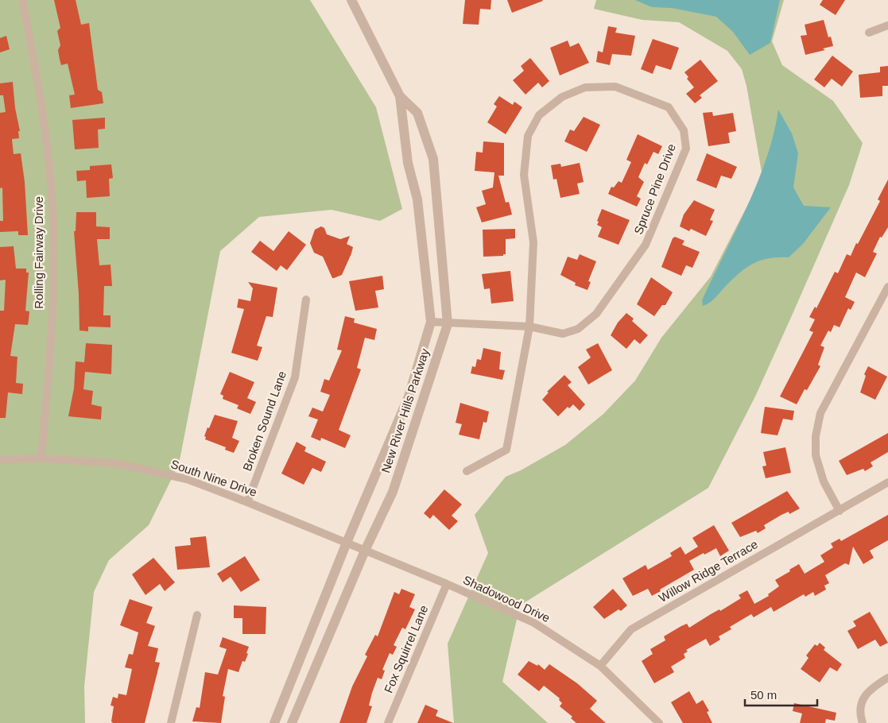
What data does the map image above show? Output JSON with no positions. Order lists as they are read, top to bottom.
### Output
{
  "streets": {
    "street": [
      "Spruce Pine Drive",
      "Rolling Fairway Drive",
      "New River Hills Parkway",
      "Broken Sound Lane",
      "South Nine Drive",
      "Willow Ridge Terrace",
      "Shadowood Drive",
      "Fox Squirrel Lane"
    ]
  },
  "crossings": [
    ["Spruce Pine Drive", "New River Hills Parkway"],
    ["Rolling Fairway Drive", "South Nine Drive"],
    ["New River Hills Parkway", "South Nine Drive"],
    ["New River Hills Parkway", "Shadowood Drive"],
    ["Broken Sound Lane", "South Nine Drive"],
    ["South Nine Drive", "Shadowood Drive"],
    ["Willow Ridge Terrace", "Shadowood Drive"],
    ["Shadowood Drive", "Fox Squirrel Lane"]
  ],
  "scale_bar": "50 m"
}
